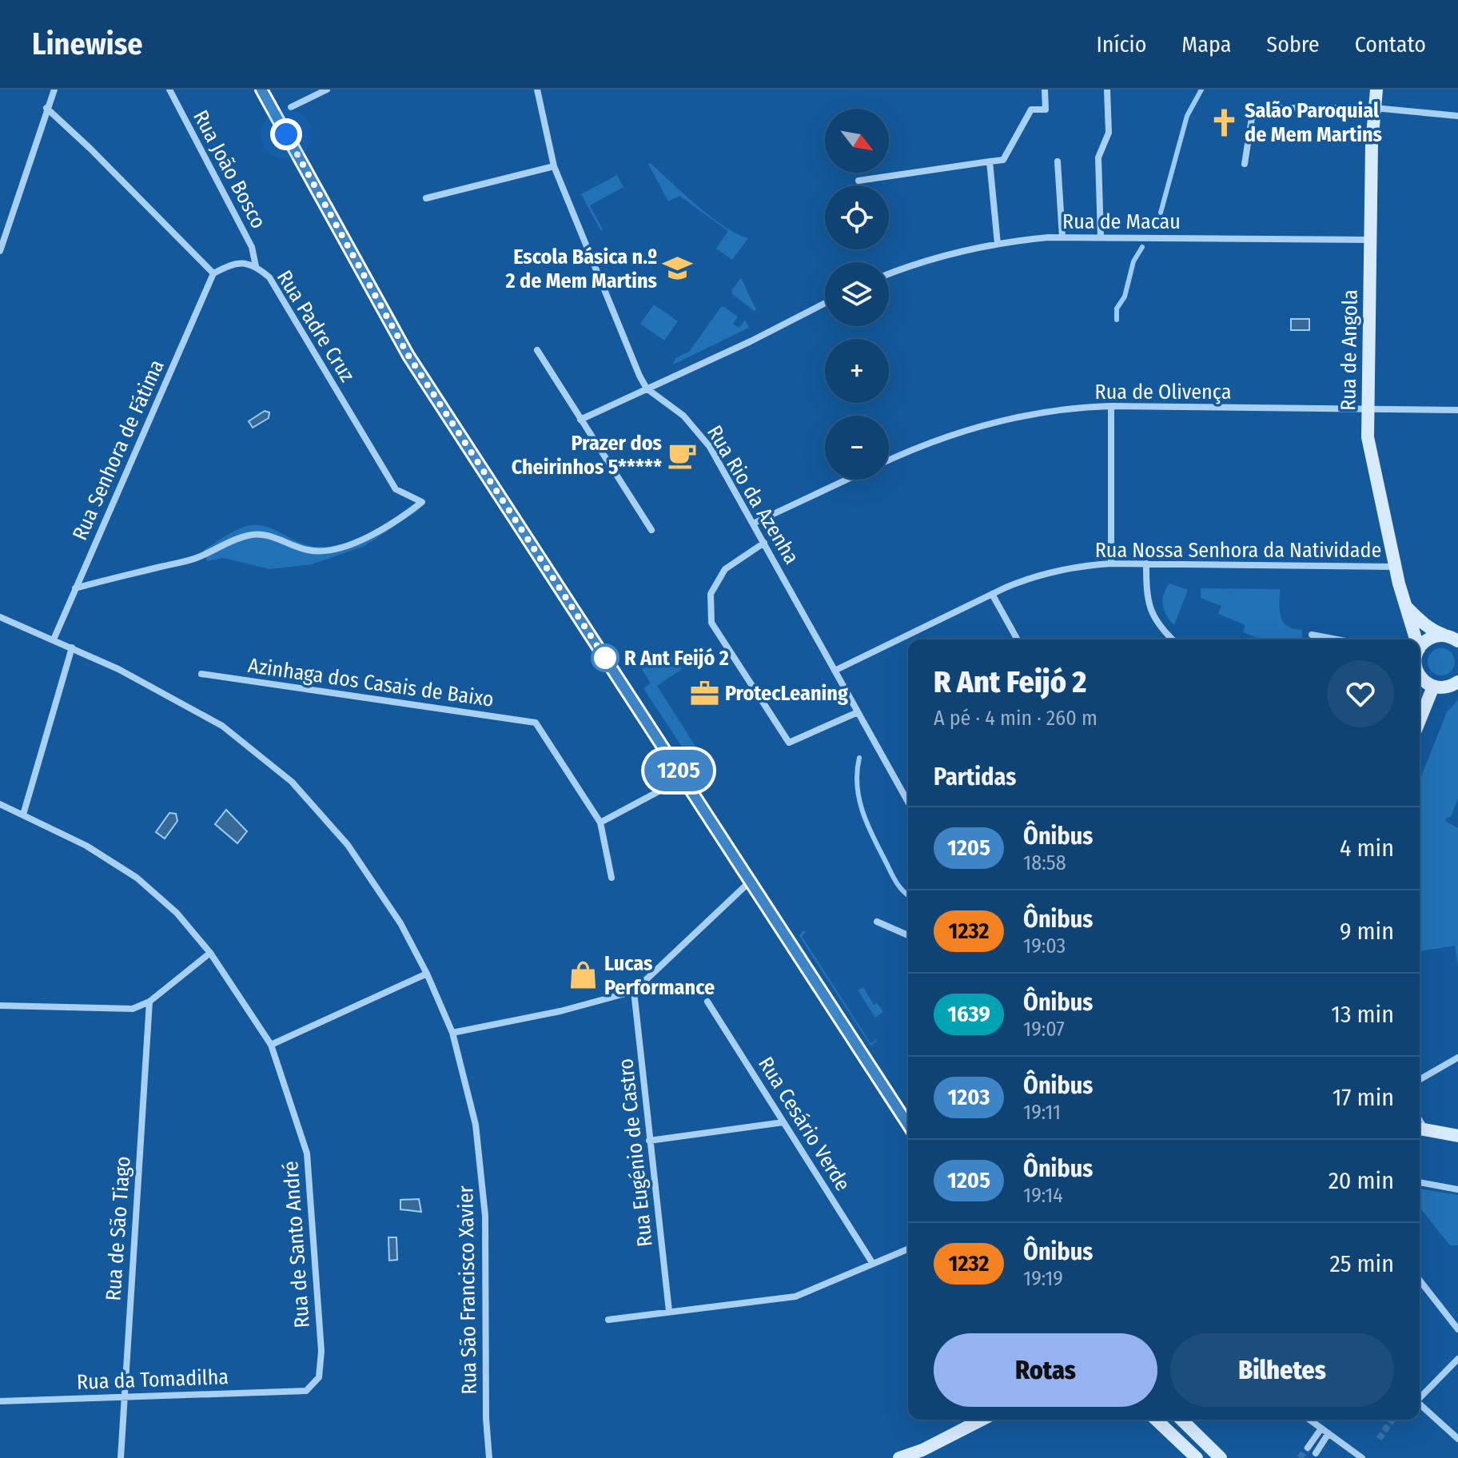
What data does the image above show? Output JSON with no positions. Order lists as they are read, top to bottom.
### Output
{
  "streets": {
    "street": [
      "Rua João Bosco",
      "Rua de Macau",
      "Rua Padre Cruz",
      "Rua de Angola",
      "Rua de Olivença",
      "Rua Senhora de Fátima",
      "Rua Rio da Azenha",
      "Rua Nossa Senhora da Natividade",
      "Azinhaga dos Casais de Baixo",
      "Rua Cesário Verde",
      "Rua Eugénio de Castro",
      "Rua de São Tiago",
      "Rua de Santo André",
      "Rua São Francisco Xavier",
      "Rua da Tomadilha"
    ]
  },
  "crossings": [
    ["Rua João Bosco", "Rua Padre Cruz"],
    ["Rua de Macau", "Rua de Angola"],
    ["Rua Padre Cruz", "Rua Senhora de Fátima"],
    ["Rua de Angola", "Rua de Olivença"],
    ["Rua de Angola", "Rua Nossa Senhora da Natividade"],
    ["Rua Senhora de Fátima", "Rua São Francisco Xavier"],
    ["Rua Rio da Azenha", "Rua Nossa Senhora da Natividade"],
    ["Rua de São Tiago", "Rua da Tomadilha"],
    ["Rua de Santo André", "Rua da Tomadilha"]
  ],
  "places": {
    "church": ["Salão Paroquial de Mem Martins"],
    "school or university": ["Escola Básica n.º 2 de Mem Martins"],
    "cafe": ["Prazer dos Cheirinhos 5*****"],
    "other": ["R Ant Feijó 2"],
    "office": ["ProtecLeaning"],
    "shop": ["Lucas Performance"]
  },
  "lines": ["bus line 1205"],
  "north": "bottom right",
  "page": {
    "header": "Linewise",
    "nav": [
      "Início",
      "Mapa",
      "Sobre",
      "Contato"
    ],
    "on_map": "1205",
    "map_buttons": ["+", "−"],
    "heading": [
      ["R Ant Feijó 2", "A pé · 4 min · 260 m"],
      "Partidas"
    ],
    "list": [
      {
        "mark": "1205",
        "name": "Ônibus",
        "note": "18:58",
        "value": "4 min"
      },
      {
        "mark": "1232",
        "name": "Ônibus",
        "note": "19:03",
        "value": "9 min"
      },
      {
        "mark": "1639",
        "name": "Ônibus",
        "note": "19:07",
        "value": "13 min"
      },
      {
        "mark": "1203",
        "name": "Ônibus",
        "note": "19:11",
        "value": "17 min"
      },
      {
        "mark": "1205",
        "name": "Ônibus",
        "note": "19:14",
        "value": "20 min"
      },
      {
        "mark": "1232",
        "name": "Ônibus",
        "note": "19:19",
        "value": "25 min"
      }
    ],
    "buttons": ["Rotas", "Bilhetes"]
  }
}
